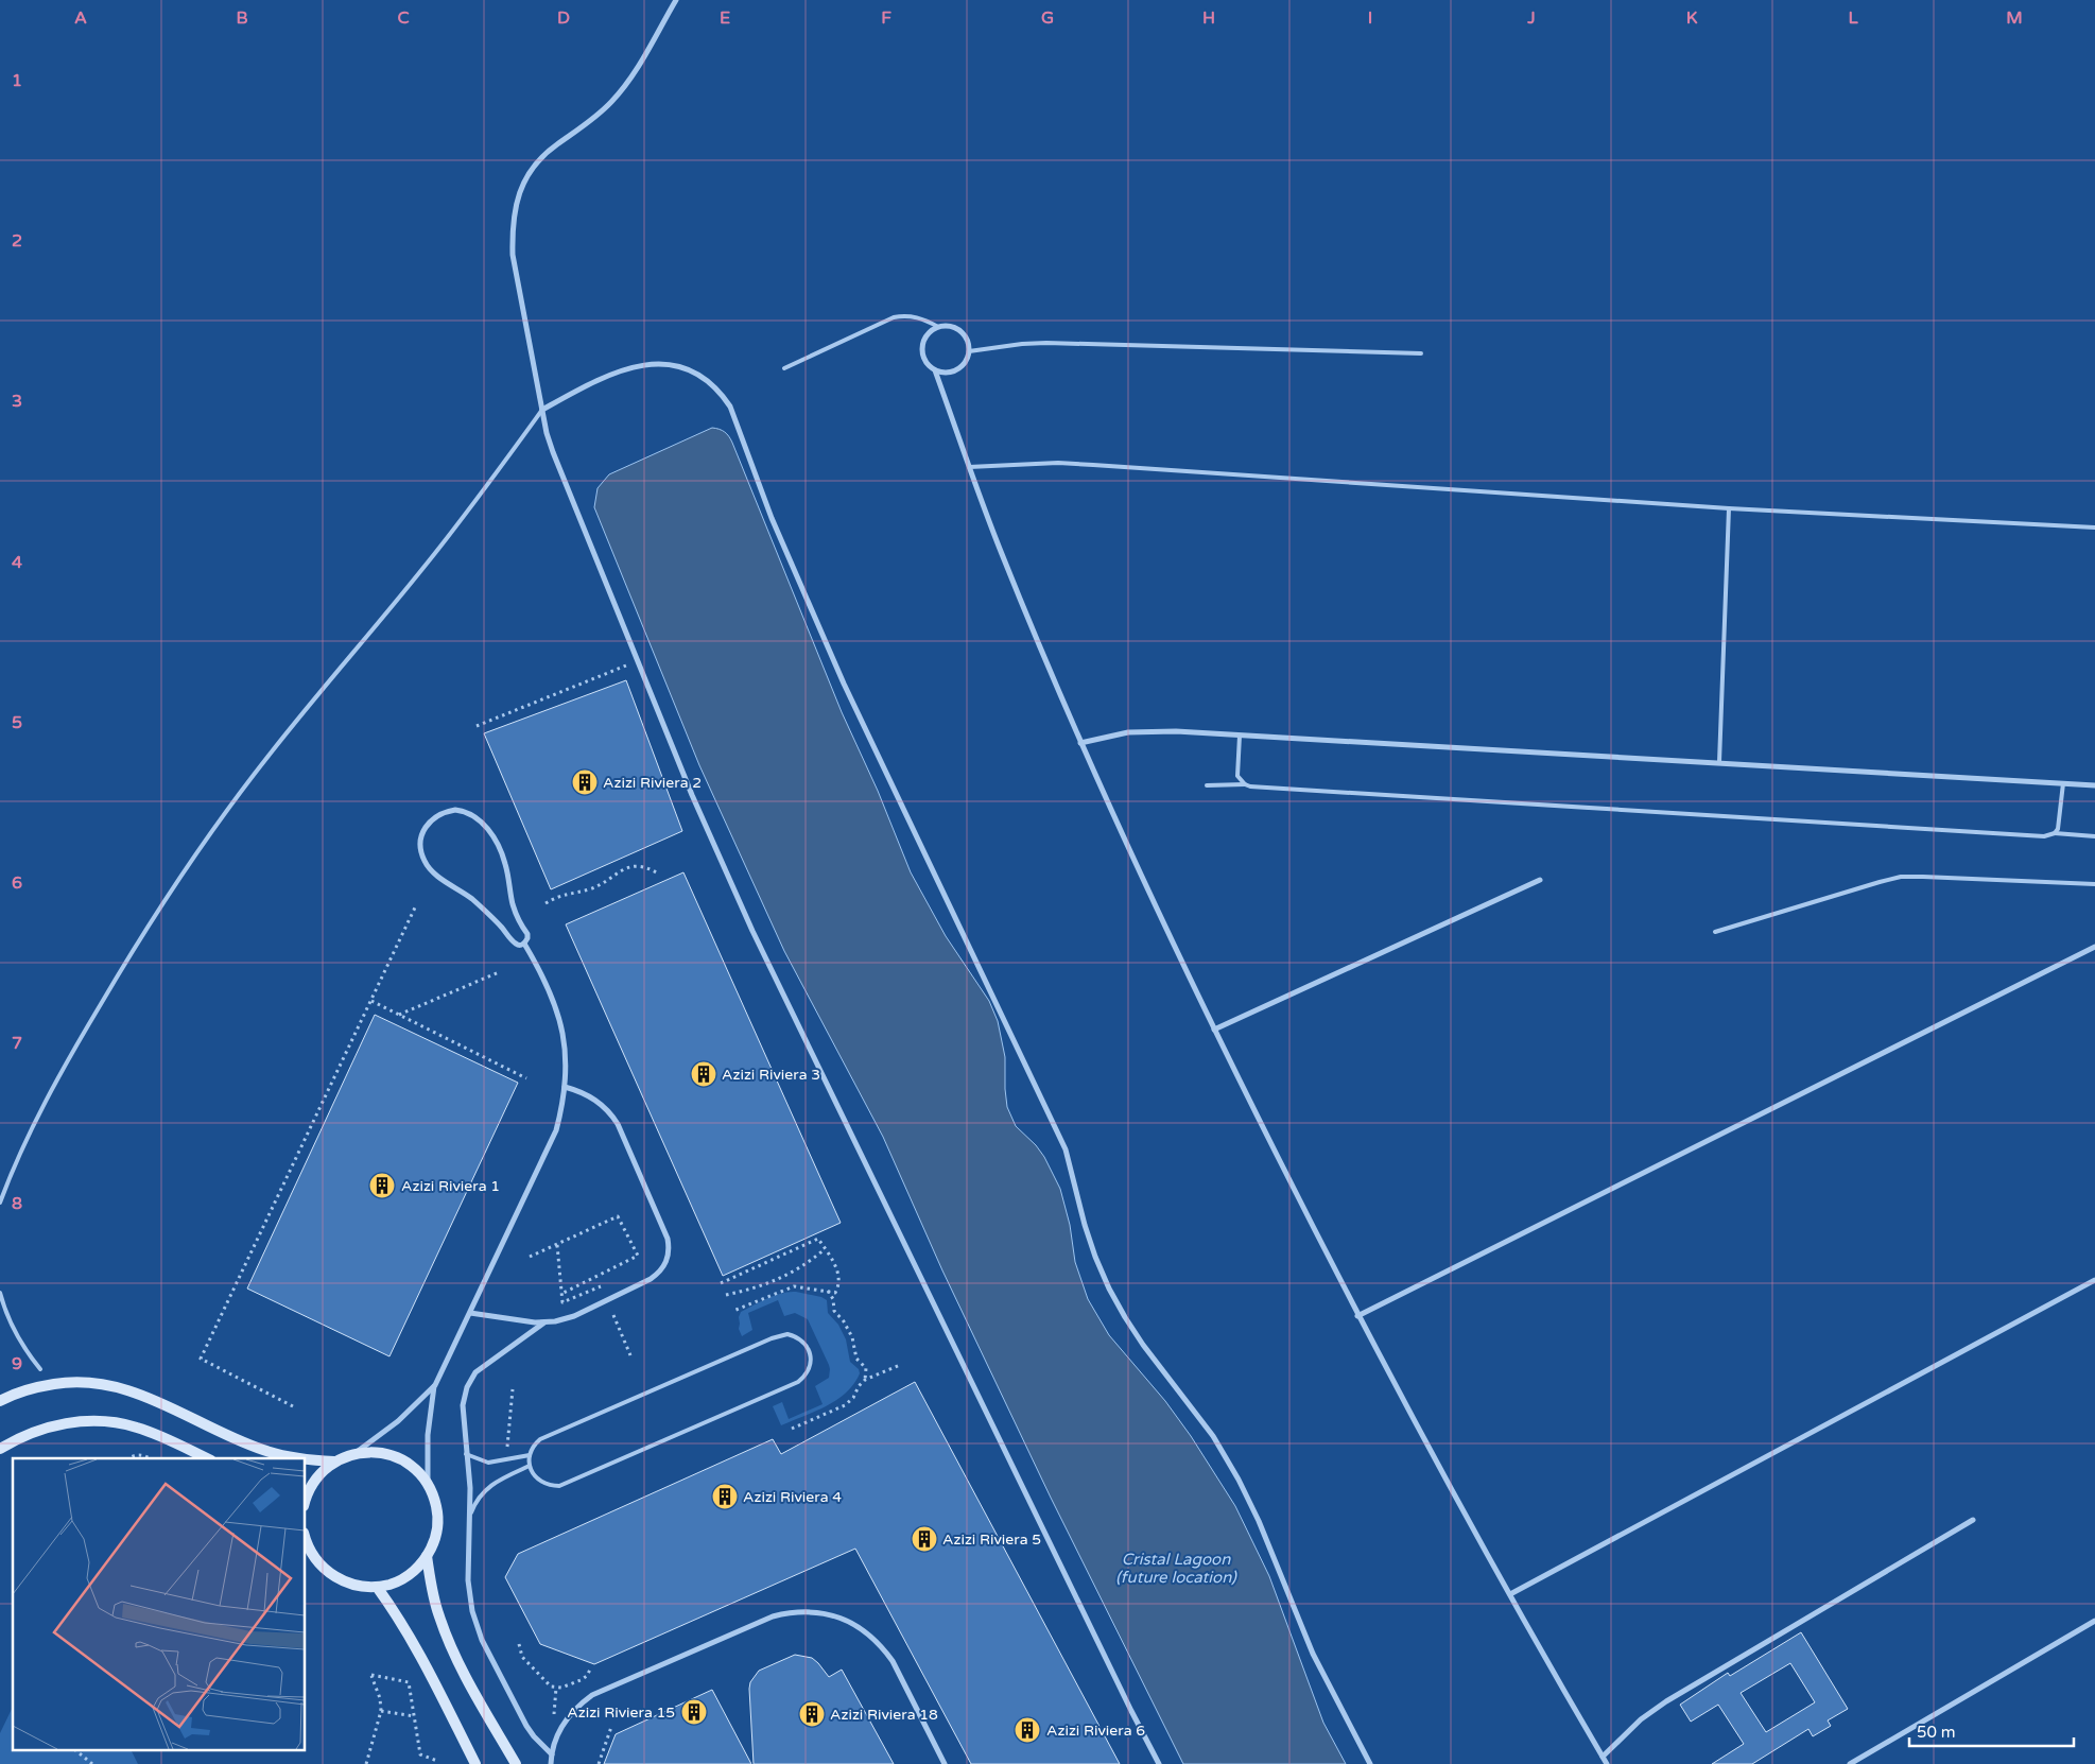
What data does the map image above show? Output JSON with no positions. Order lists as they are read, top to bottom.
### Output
{
  "water": ["Cristal Lagoon (future location)"],
  "places": {
    "building": [
      "Azizi Riviera 2",
      "Azizi Riviera 3",
      "Azizi Riviera 1",
      "Azizi Riviera 4",
      "Azizi Riviera 5",
      "Azizi Riviera 15",
      "Azizi Riviera 18",
      "Azizi Riviera 6"
    ]
  },
  "scale_bar": "50 m",
  "grid": {
    "columns": [
      "A",
      "B",
      "C",
      "D",
      "E",
      "F",
      "G",
      "H",
      "I",
      "J",
      "K",
      "L",
      "M"
    ],
    "rows": [
      "1",
      "2",
      "3",
      "4",
      "5",
      "6",
      "7",
      "8",
      "9"
    ]
  }
}
